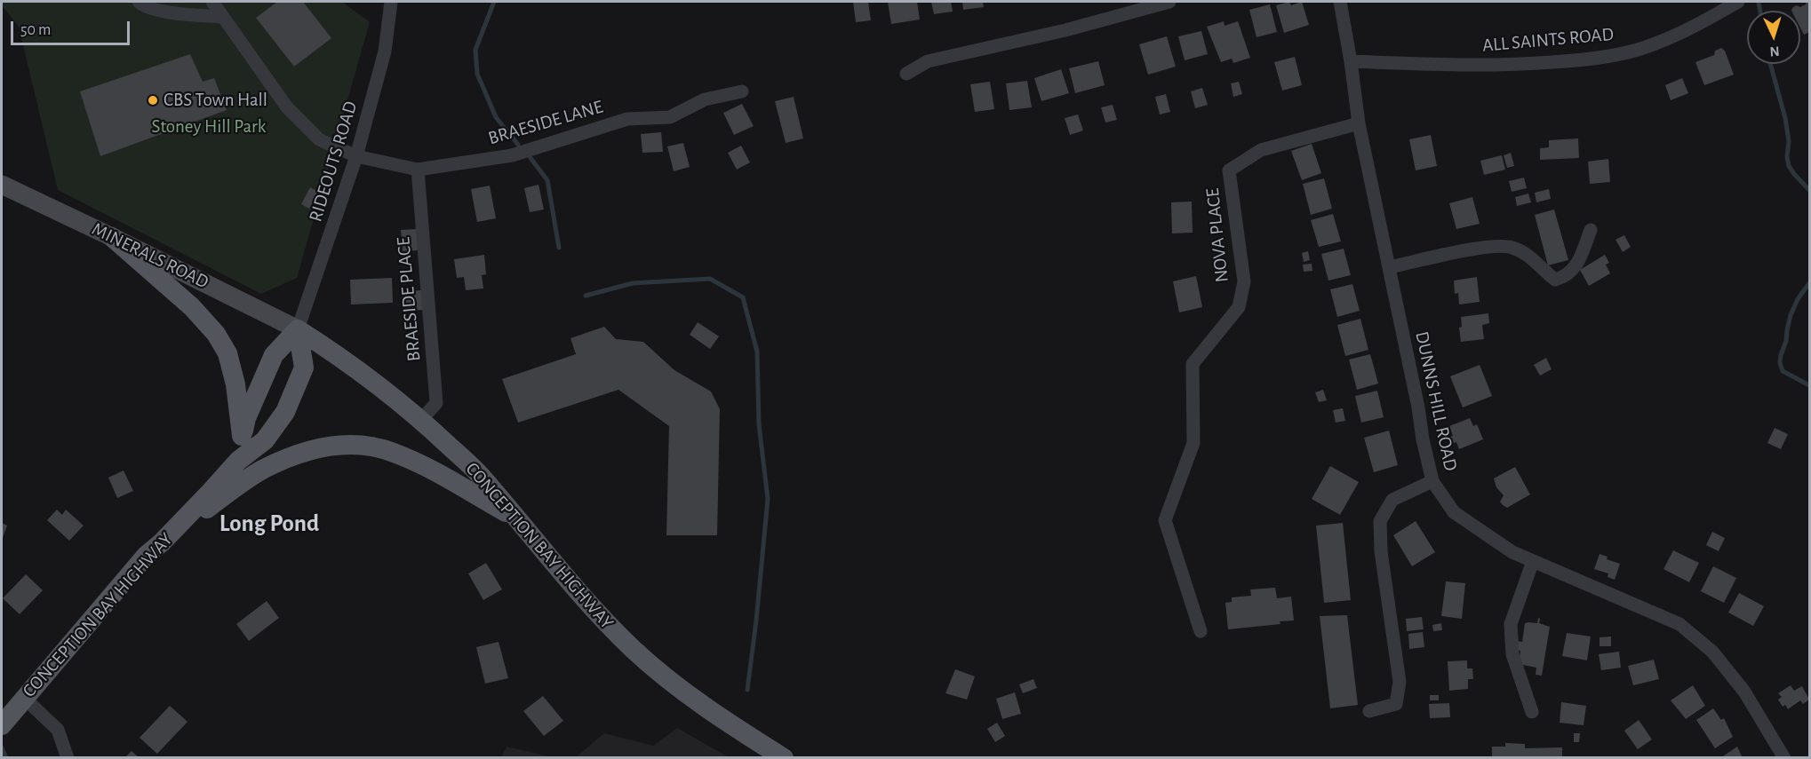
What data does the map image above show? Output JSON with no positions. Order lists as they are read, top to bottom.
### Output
{
  "streets": {
    "main road": ["CONCEPTION BAY HIGHWAY"],
    "street": [
      "ALL SAINTS ROAD",
      "BRAESIDE LANE",
      "RIDEOUTS ROAD",
      "NOVA PLACE",
      "MINERALS ROAD",
      "BRAESIDE PLACE",
      "DUNNS HILL ROAD"
    ]
  },
  "crossings": [
    ["ALL SAINTS ROAD", "DUNNS HILL ROAD"],
    ["BRAESIDE LANE", "RIDEOUTS ROAD"],
    ["BRAESIDE LANE", "BRAESIDE PLACE"],
    ["RIDEOUTS ROAD", "MINERALS ROAD"],
    ["RIDEOUTS ROAD", "CONCEPTION BAY HIGHWAY"],
    ["NOVA PLACE", "DUNNS HILL ROAD"],
    ["MINERALS ROAD", "CONCEPTION BAY HIGHWAY"],
    ["BRAESIDE PLACE", "CONCEPTION BAY HIGHWAY"]
  ],
  "districts": ["Long Pond"],
  "parks": ["Stoney Hill Park"],
  "places": ["CBS Town Hall"],
  "scale_bar": "50 m",
  "north": "bottom"
}
